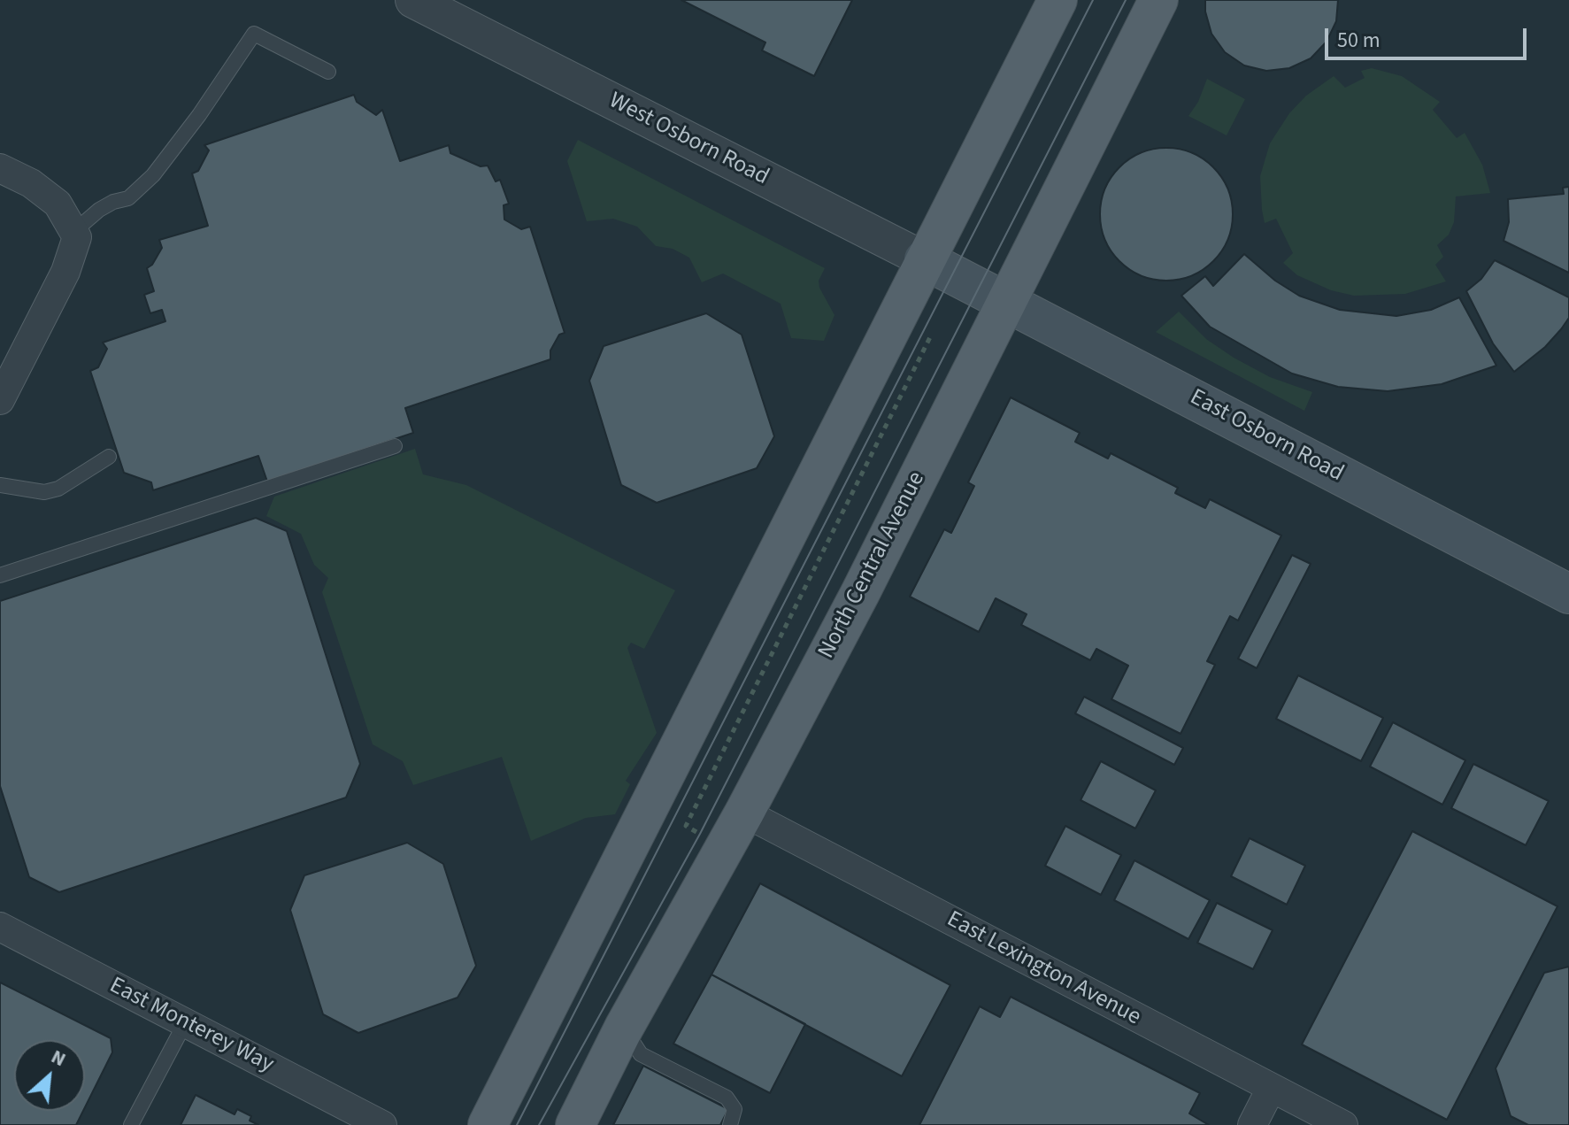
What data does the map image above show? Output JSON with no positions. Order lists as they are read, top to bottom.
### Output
{
  "streets": {
    "main road": ["West Osborn Road", "East Osborn Road", "North Central Avenue"],
    "street": ["East Lexington Avenue", "East Monterey Way"]
  },
  "crossings": [
    ["West Osborn Road", "East Osborn Road"],
    ["East Osborn Road", "North Central Avenue"],
    ["North Central Avenue", "East Lexington Avenue"]
  ],
  "scale_bar": "50 m",
  "north": "top right"
}
